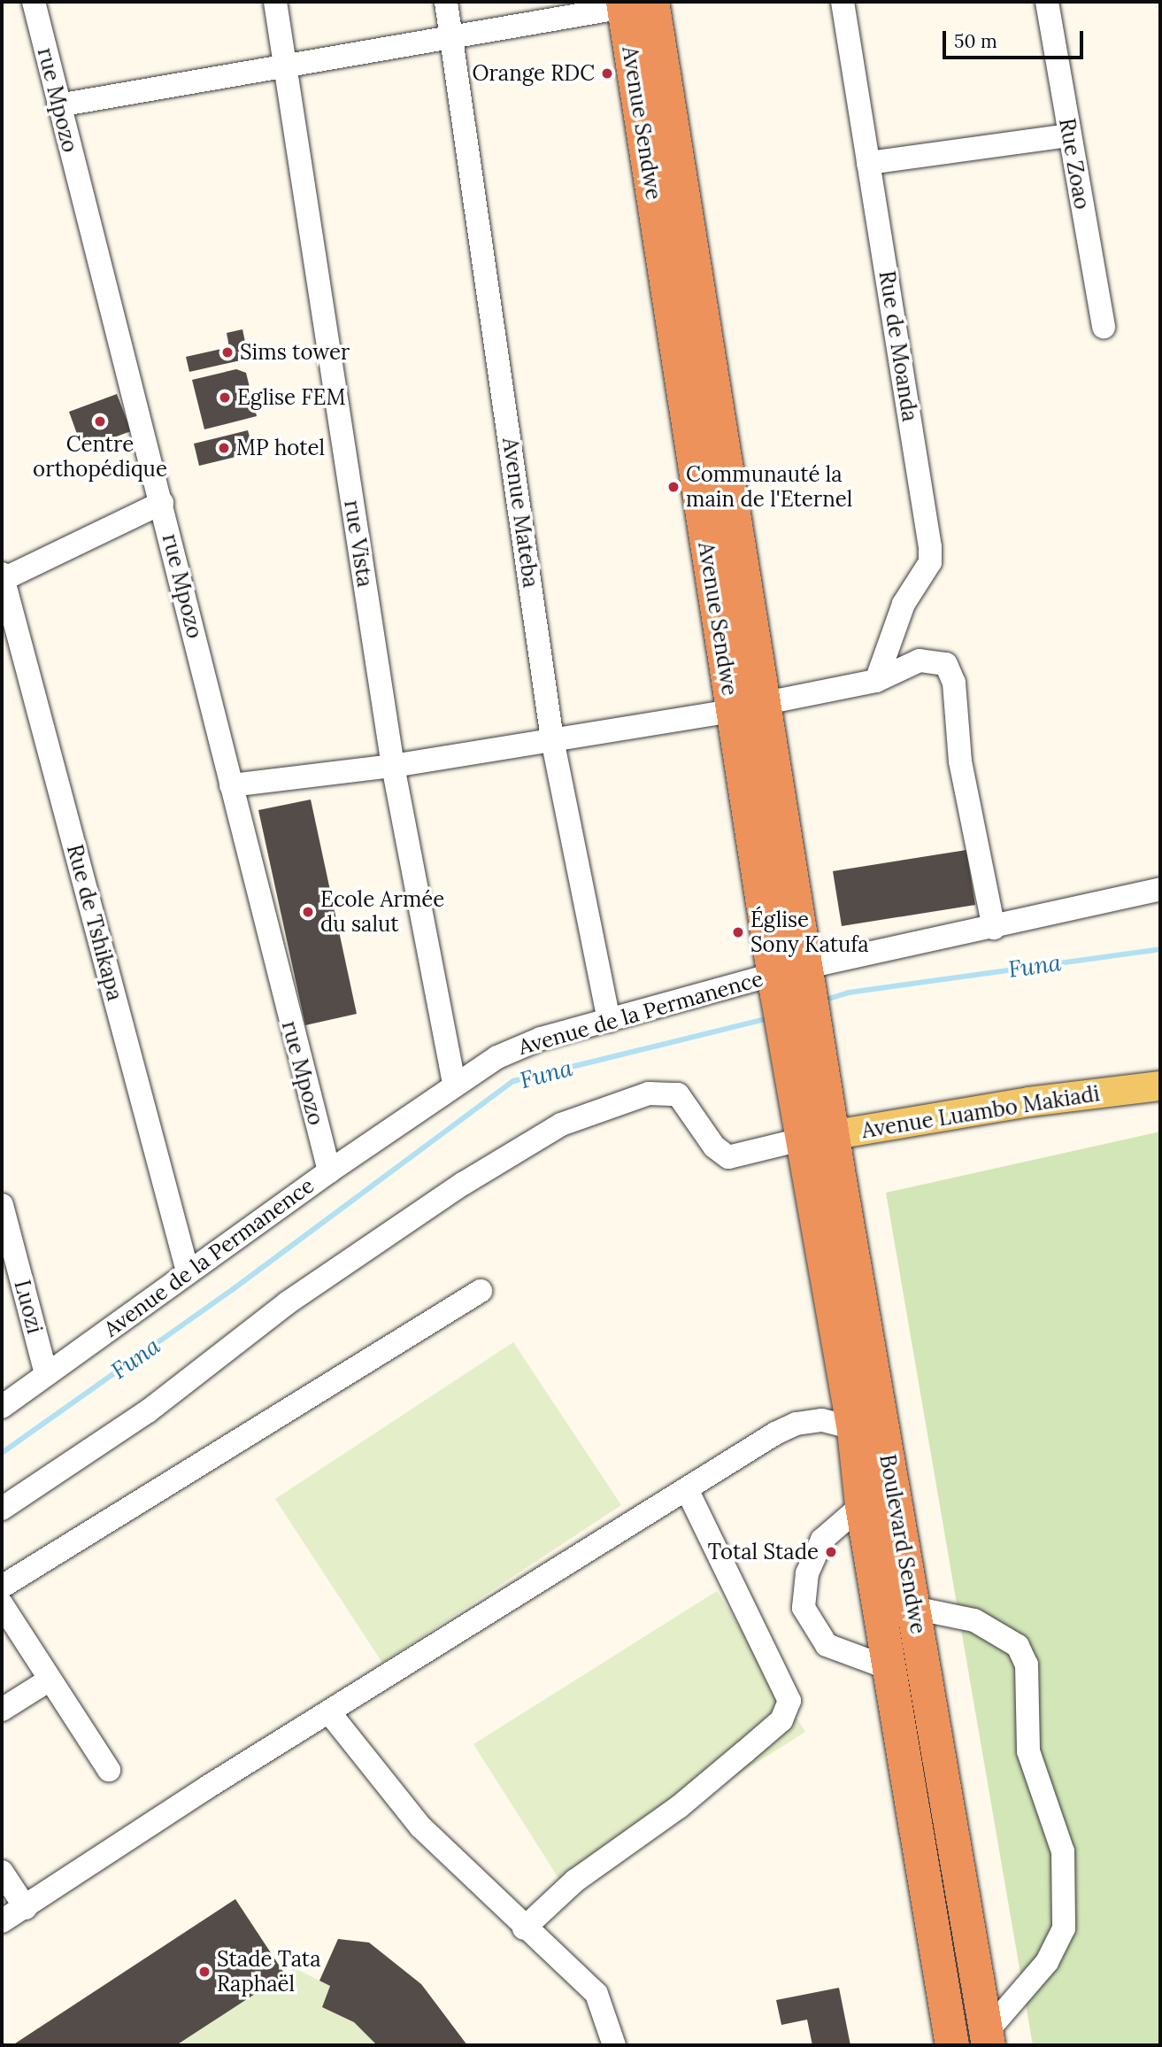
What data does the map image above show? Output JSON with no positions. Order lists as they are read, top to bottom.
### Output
{
  "streets": {
    "highway": ["Avenue Sendwe", "Boulevard Sendwe"],
    "main road": ["Avenue Luambo Makiadi"],
    "street": [
      "rue Mpozo",
      "Rue Zoao",
      "Rue de Moanda",
      "Avenue Mateba",
      "rue Vista",
      "Rue de Tshikapa",
      "Avenue de la Permanence",
      "Luozi"
    ]
  },
  "crossings": [
    ["rue Mpozo", "Avenue de la Permanence"],
    ["Avenue Sendwe", "Avenue de la Permanence"],
    ["Avenue Sendwe", "Boulevard Sendwe"],
    ["Avenue Mateba", "Avenue de la Permanence"],
    ["rue Vista", "Avenue de la Permanence"],
    ["Rue de Tshikapa", "Avenue de la Permanence"],
    ["Avenue de la Permanence", "Luozi"],
    ["Avenue Luambo Makiadi", "Boulevard Sendwe"]
  ],
  "water": ["Funa"],
  "places": [
    "Orange RDC",
    "Sims tower",
    "Eglise FEM",
    "Centre orthopédique",
    "MP hotel",
    "Communauté la main de l'Eternel",
    "Ecole Armée du salut",
    "Église Sony Katufa",
    "Total Stade",
    "Stade Tata Raphaël"
  ],
  "scale_bar": "50 m"
}
